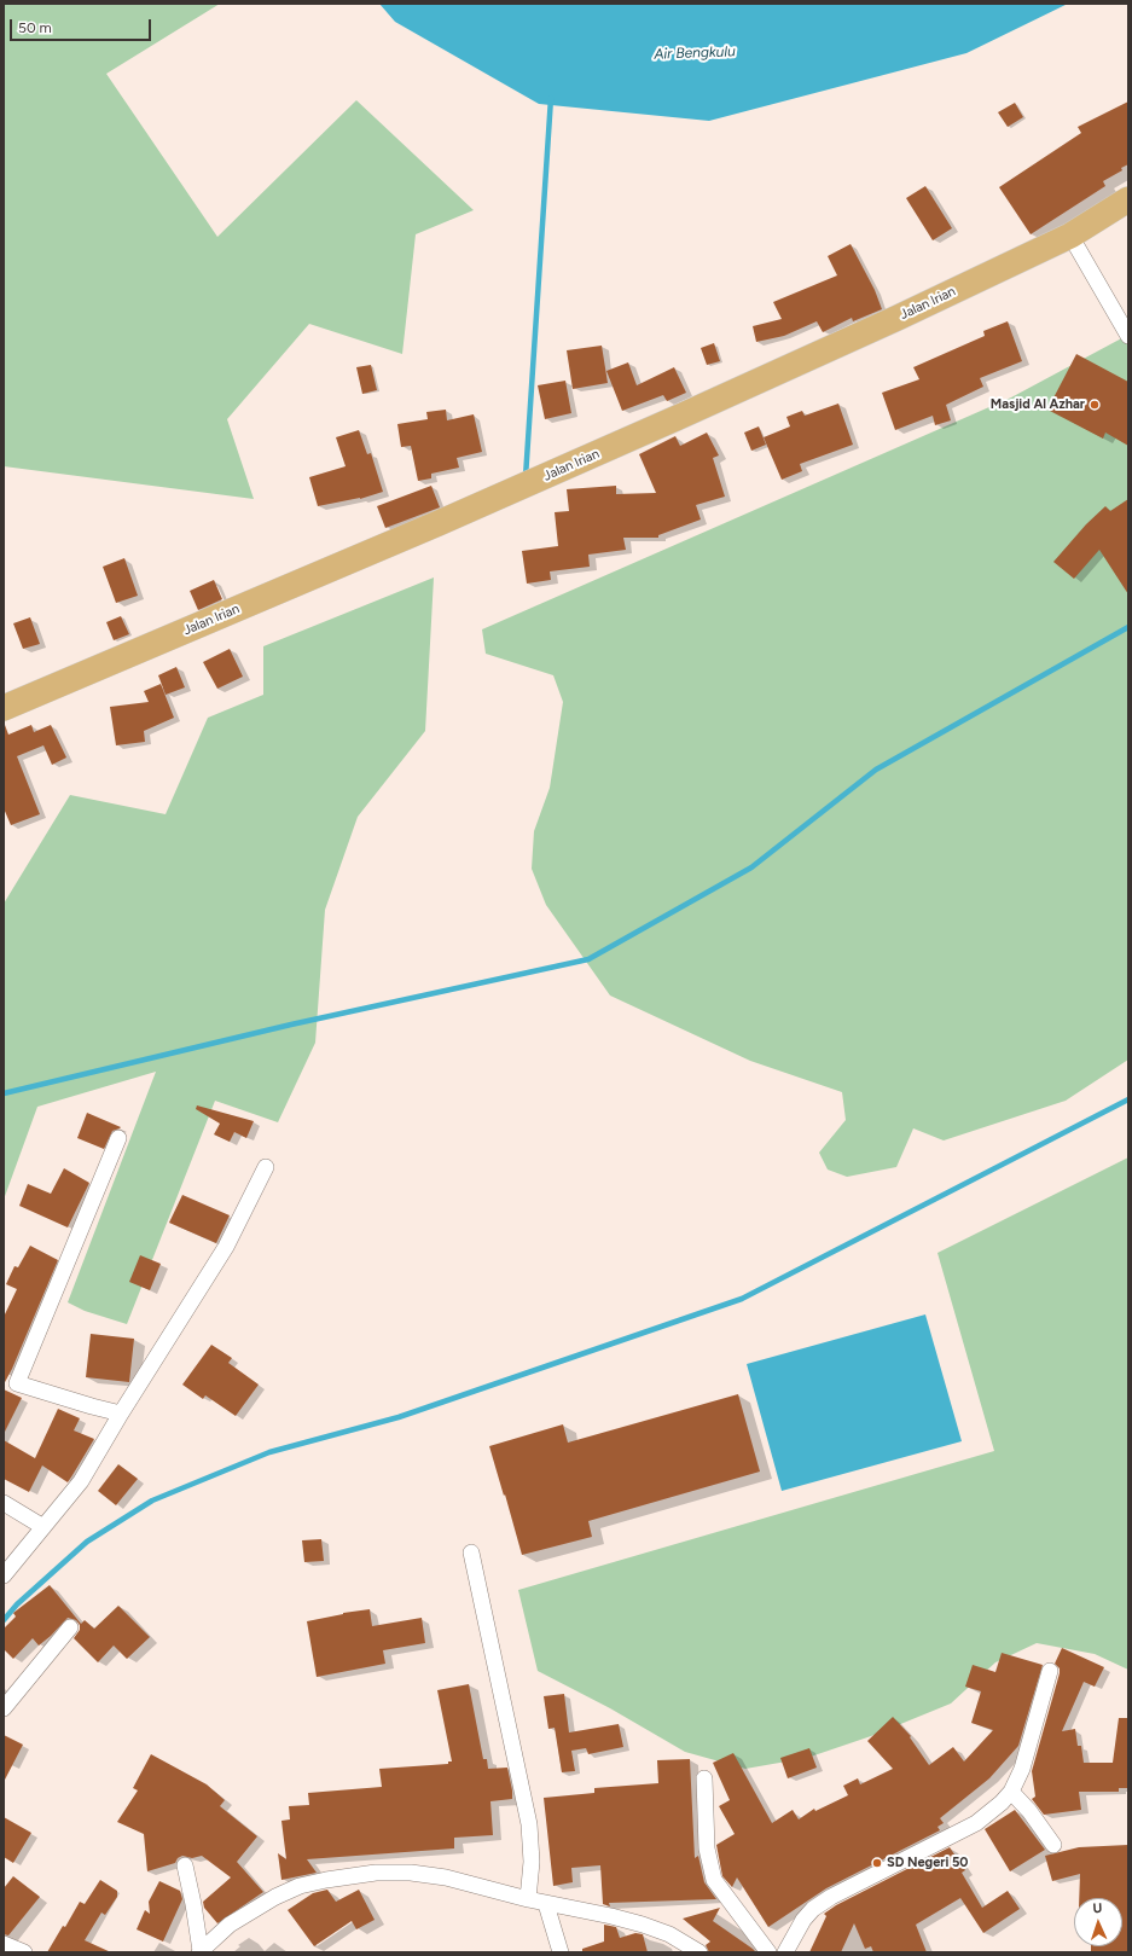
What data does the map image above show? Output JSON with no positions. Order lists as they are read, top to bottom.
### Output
{
  "streets": {
    "main road": ["Jalan Irian"]
  },
  "water": ["Air Bengkulu"],
  "places": ["Masjid Al Azhar", "SD Negeri 50"],
  "scale_bar": "50 m",
  "north": "top"
}
